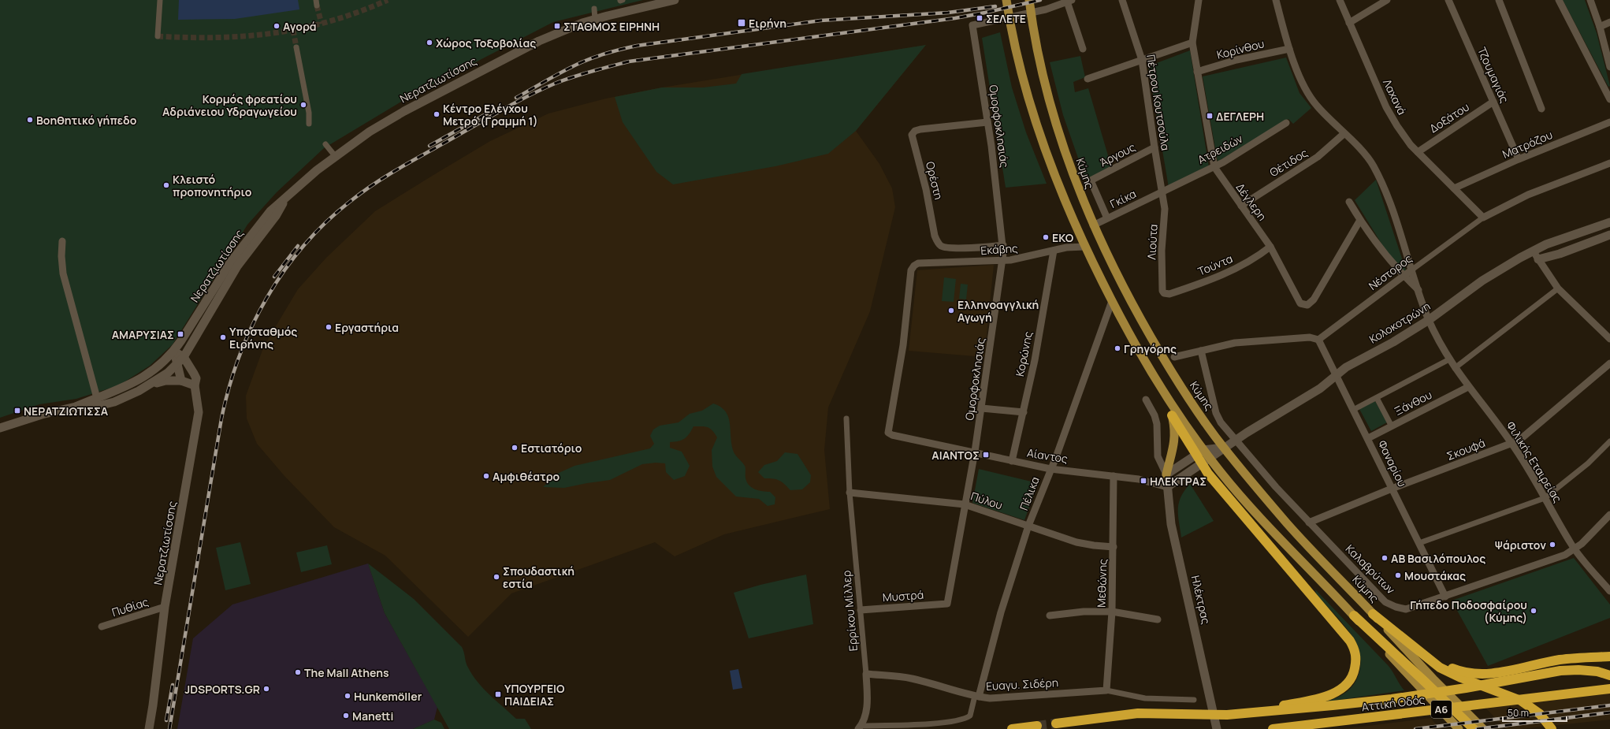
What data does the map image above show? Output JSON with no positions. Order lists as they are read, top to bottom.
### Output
{
  "streets": {
    "highway": ["Αττική Οδός", "Α6"],
    "main road": ["Κύμης"],
    "street": [
      "Κορίνθου",
      "Τζουμαγιάς",
      "Νερατζιωτίσσης",
      "Λαχανά",
      "Πέτρου Κουτσούλα",
      "Δοξάτου",
      "Ομορφοκλησιάς",
      "Ματρόζου",
      "Ατρειδών",
      "Άργους",
      "Θέτιδος",
      "Ορέστη",
      "Γκίκα",
      "Δέγλερη",
      "Λιούτα",
      "Εκάβης",
      "Τούντα",
      "Νέστορος",
      "Κολοκοτρώνη",
      "Κορώνης",
      "Ξάνθου",
      "Σκουφά",
      "Αίαντος",
      "Φιλικής Εταιρείας",
      "Φαναρίου",
      "Πέλικα",
      "Πύλου",
      "Καλαβρύτων",
      "Μεθώνης",
      "Μυστρά",
      "Ηλέκτρας",
      "Πυθίας",
      "Ερρίκου Μίλλερ",
      "Ευαγυ. Σιδέρη"
    ]
  },
  "crossings": [
    ["Κορίνθου", "Δέγλερη"],
    ["Κορίνθου", "Φιλικής Εταιρείας"],
    ["Τζουμαγιάς", "Δοξάτου"],
    ["Τζουμαγιάς", "Ματρόζου"],
    ["Νερατζιωτίσσης", "Πυθίας"],
    ["Λαχανά", "Δοξάτου"],
    ["Λαχανά", "Ματρόζου"],
    ["Λαχανά", "Νέστορος"],
    ["Πέτρου Κουτσούλα", "Ατρειδών"],
    ["Πέτρου Κουτσούλα", "Άργους"],
    ["Πέτρου Κουτσούλα", "Γκίκα"],
    ["Πέτρου Κουτσούλα", "Λιούτα"],
    ["Ομορφοκλησιάς", "Ορέστη"],
    ["Ομορφοκλησιάς", "Εκάβης"],
    ["Ομορφοκλησιάς", "Αίαντος"],
    ["Ομορφοκλησιάς", "Πύλου"],
    ["Ομορφοκλησιάς", "Μυστρά"],
    ["Ατρειδών", "Γκίκα"],
    ["Ατρειδών", "Δέγλερη"],
    ["Ατρειδών", "Λιούτα"],
    ["Άργους", "Γκίκα"],
    ["Θέτιδος", "Δέγλερη"],
    ["Θέτιδος", "Φιλικής Εταιρείας"],
    ["Κύμης", "Γκίκα"],
    ["Κύμης", "Κολοκοτρώνη"],
    ["Γκίκα", "Λιούτα"],
    ["Δέγλερη", "Τούντα"],
    ["Δέγλερη", "Φιλικής Εταιρείας"],
    ["Λιούτα", "Τούντα"],
    ["Εκάβης", "Κορώνης"],
    ["Εκάβης", "Αίαντος"],
    ["Νέστορος", "Φιλικής Εταιρείας"],
    ["Νέστορος", "Φαναρίου"],
    ["Κολοκοτρώνη", "Φιλικής Εταιρείας"],
    ["Κολοκοτρώνη", "Φαναρίου"],
    ["Κολοκοτρώνη", "Καλαβρύτων"],
    ["Κορώνης", "Αίαντος"],
    ["Ξάνθου", "Φιλικής Εταιρείας"],
    ["Ξάνθου", "Φαναρίου"],
    ["Σκουφά", "Φιλικής Εταιρείας"],
    ["Σκουφά", "Φαναρίου"],
    ["Σκουφά", "Καλαβρύτων"],
    ["Αίαντος", "Πέλικα"],
    ["Αίαντος", "Μεθώνης"],
    ["Αίαντος", "Ηλέκτρας"],
    ["Φιλικής Εταιρείας", "Καλαβρύτων"],
    ["Φαναρίου", "Καλαβρύτων"],
    ["Πέλικα", "Πύλου"],
    ["Πέλικα", "Ευαγυ. Σιδέρη"],
    ["Πύλου", "Μεθώνης"],
    ["Πύλου", "Ερρίκου Μίλλερ"],
    ["Μεθώνης", "Ευαγυ. Σιδέρη"],
    ["Μυστρά", "Ερρίκου Μίλλερ"],
    ["Ερρίκου Μίλλερ", "Ευαγυ. Σιδέρη"]
  ],
  "places": {
    "transit": [
      "ΣΕΛΕΤΕ",
      "Ειρήνη",
      "ΣΤΑΘΜΟΣ ΕΙΡΗΝΗ",
      "ΔΕΓΛΕΡΗ",
      "ΑΜΑΡΥΣΙΑΣ",
      "ΝΕΡΑΤΖΙΩΤΙΣΣΑ",
      "ΑΙΑΝΤΟΣ",
      "ΗΛΕΚΤΡΑΣ",
      "ΥΠΟΥΡΓΕΙΟ ΠΑΙΔΕΙΑΣ"
    ],
    "other": [
      "Αγορά",
      "Χώρος Τοξοβολίας",
      "Κορμός φρεατίου Αδριάνειου Υδραγωγείου",
      "Κέντρο Ελέγχου Μετρό (Γραμμή 1)",
      "Βοηθητικό γήπεδο",
      "Κλειστό προπονητήριο",
      "EKO",
      "Ελληνοαγγλική Αγωγή",
      "Εργαστήρια",
      "Υποσταθμός Ειρήνης",
      "Γρηγόρης",
      "Εστιατόριο",
      "Αμφιθέατρο",
      "Ψάριστον",
      "ΑΒ Βασιλόπουλος",
      "Μουστάκας",
      "Σπουδαστική εστία",
      "Γήπεδο Ποδοσφαίρου (Κύμης)",
      "The Mall Athens",
      "JDSPORTS.GR",
      "Hunkemöller",
      "Manetti"
    ]
  },
  "scale_bar": "50 m"
}
